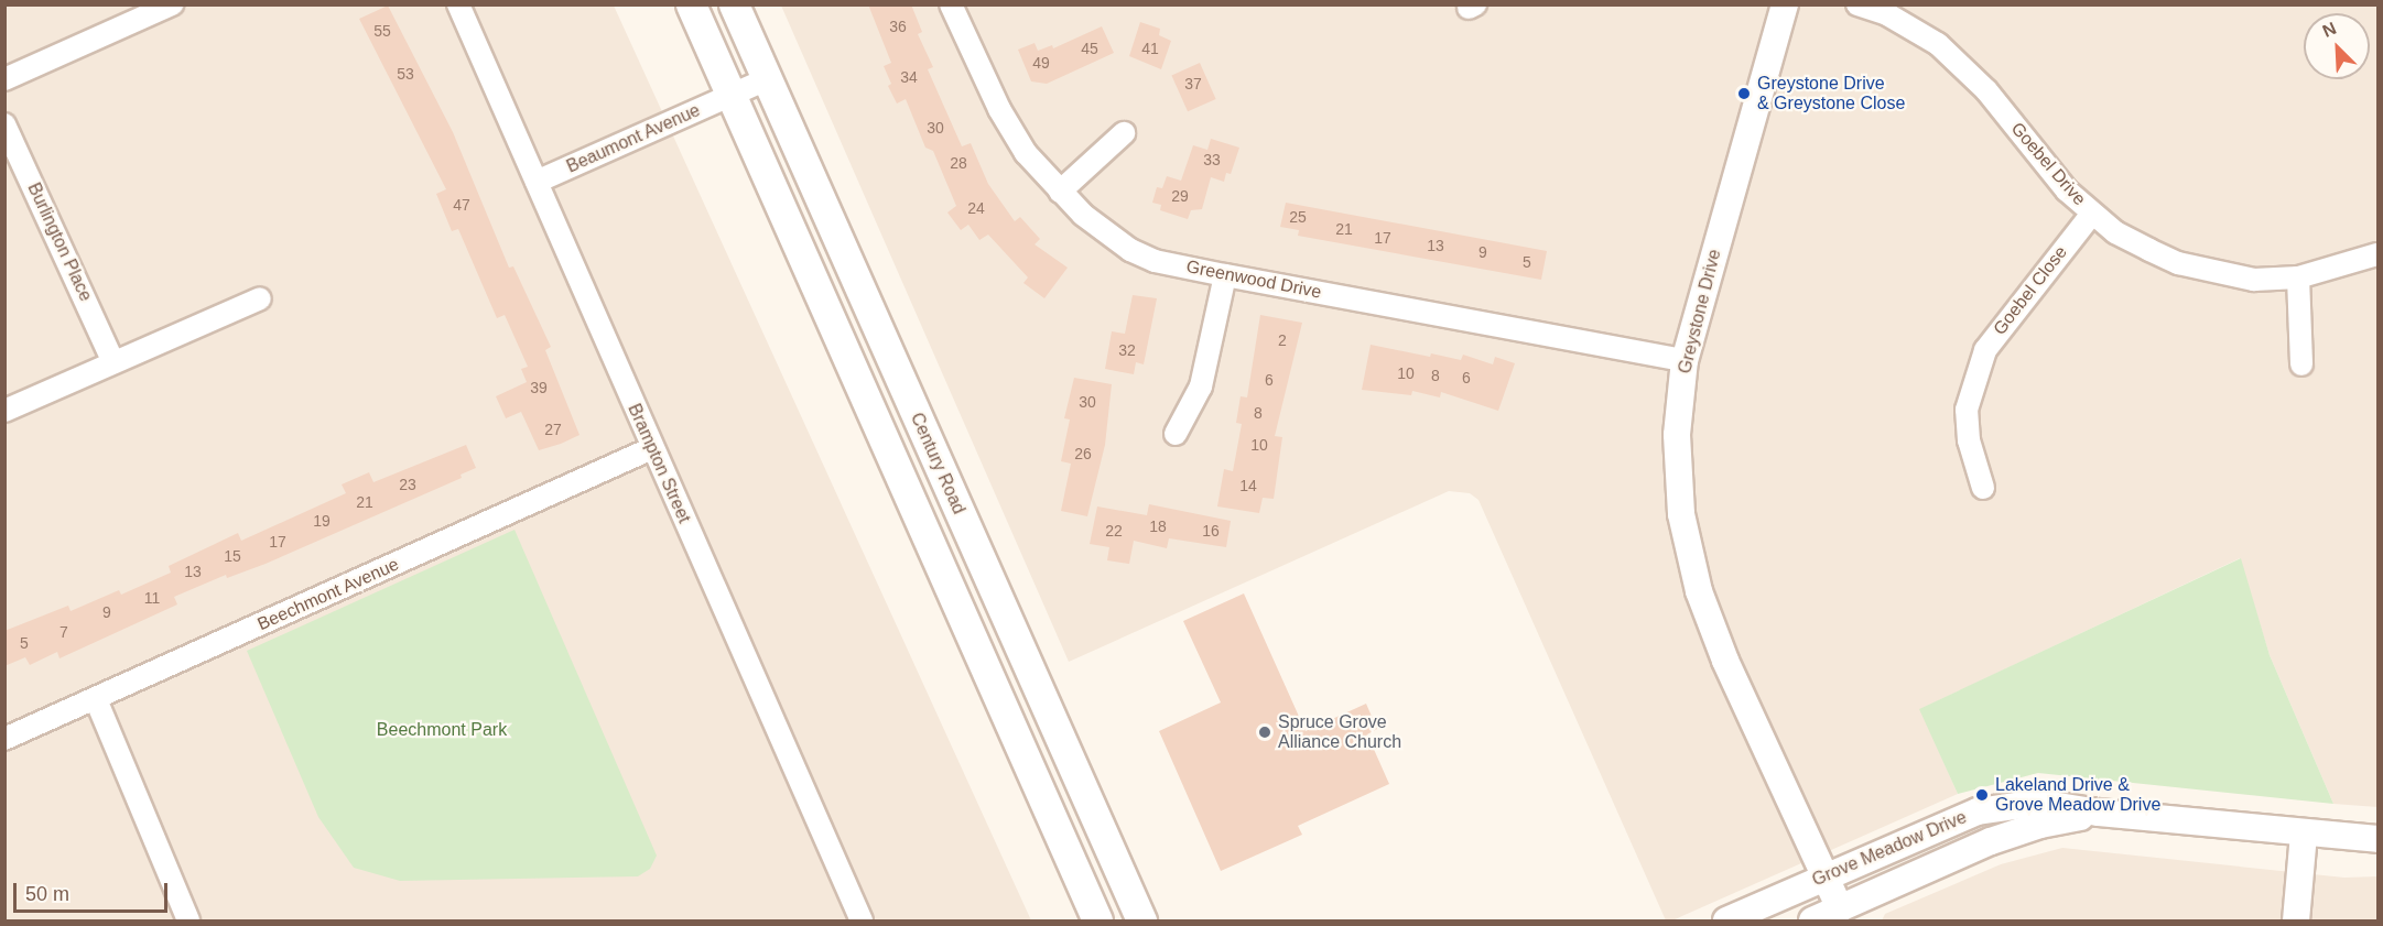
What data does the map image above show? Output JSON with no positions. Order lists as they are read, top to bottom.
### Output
{
  "streets": {
    "main road": ["Century Road"],
    "street": [
      "Beaumont Avenue",
      "Goebel Drive",
      "Burlington Place",
      "Greenwood Drive",
      "Goebel Close",
      "Greystone Drive",
      "Brampton Street",
      "Beechmont Avenue",
      "Grove Meadow Drive"
    ]
  },
  "crossings": [
    ["Beaumont Avenue", "Brampton Street"],
    ["Beaumont Avenue", "Century Road"],
    ["Goebel Drive", "Goebel Close"],
    ["Greenwood Drive", "Greystone Drive"],
    ["Greystone Drive", "Grove Meadow Drive"],
    ["Brampton Street", "Beechmont Avenue"]
  ],
  "parks": ["Beechmont Park"],
  "places": ["Greystone Drive & Greystone Close", "Spruce Grove Alliance Church", "Lakeland Drive & Grove Meadow Drive"],
  "house_numbers": [
    "36",
    "55",
    "45",
    "41",
    "49",
    "53",
    "34",
    "37",
    "30",
    "33",
    "28",
    "29",
    "47",
    "24",
    "25",
    "21",
    "17",
    "13",
    "9",
    "5",
    "2",
    "32",
    "10",
    "8",
    "6",
    "6",
    "39",
    "30",
    "8",
    "27",
    "10",
    "26",
    "23",
    "14",
    "21",
    "19",
    "18",
    "22",
    "16",
    "17",
    "15",
    "13",
    "11",
    "9",
    "7",
    "5"
  ],
  "scale_bar": "50 m",
  "north": "top left"
}
